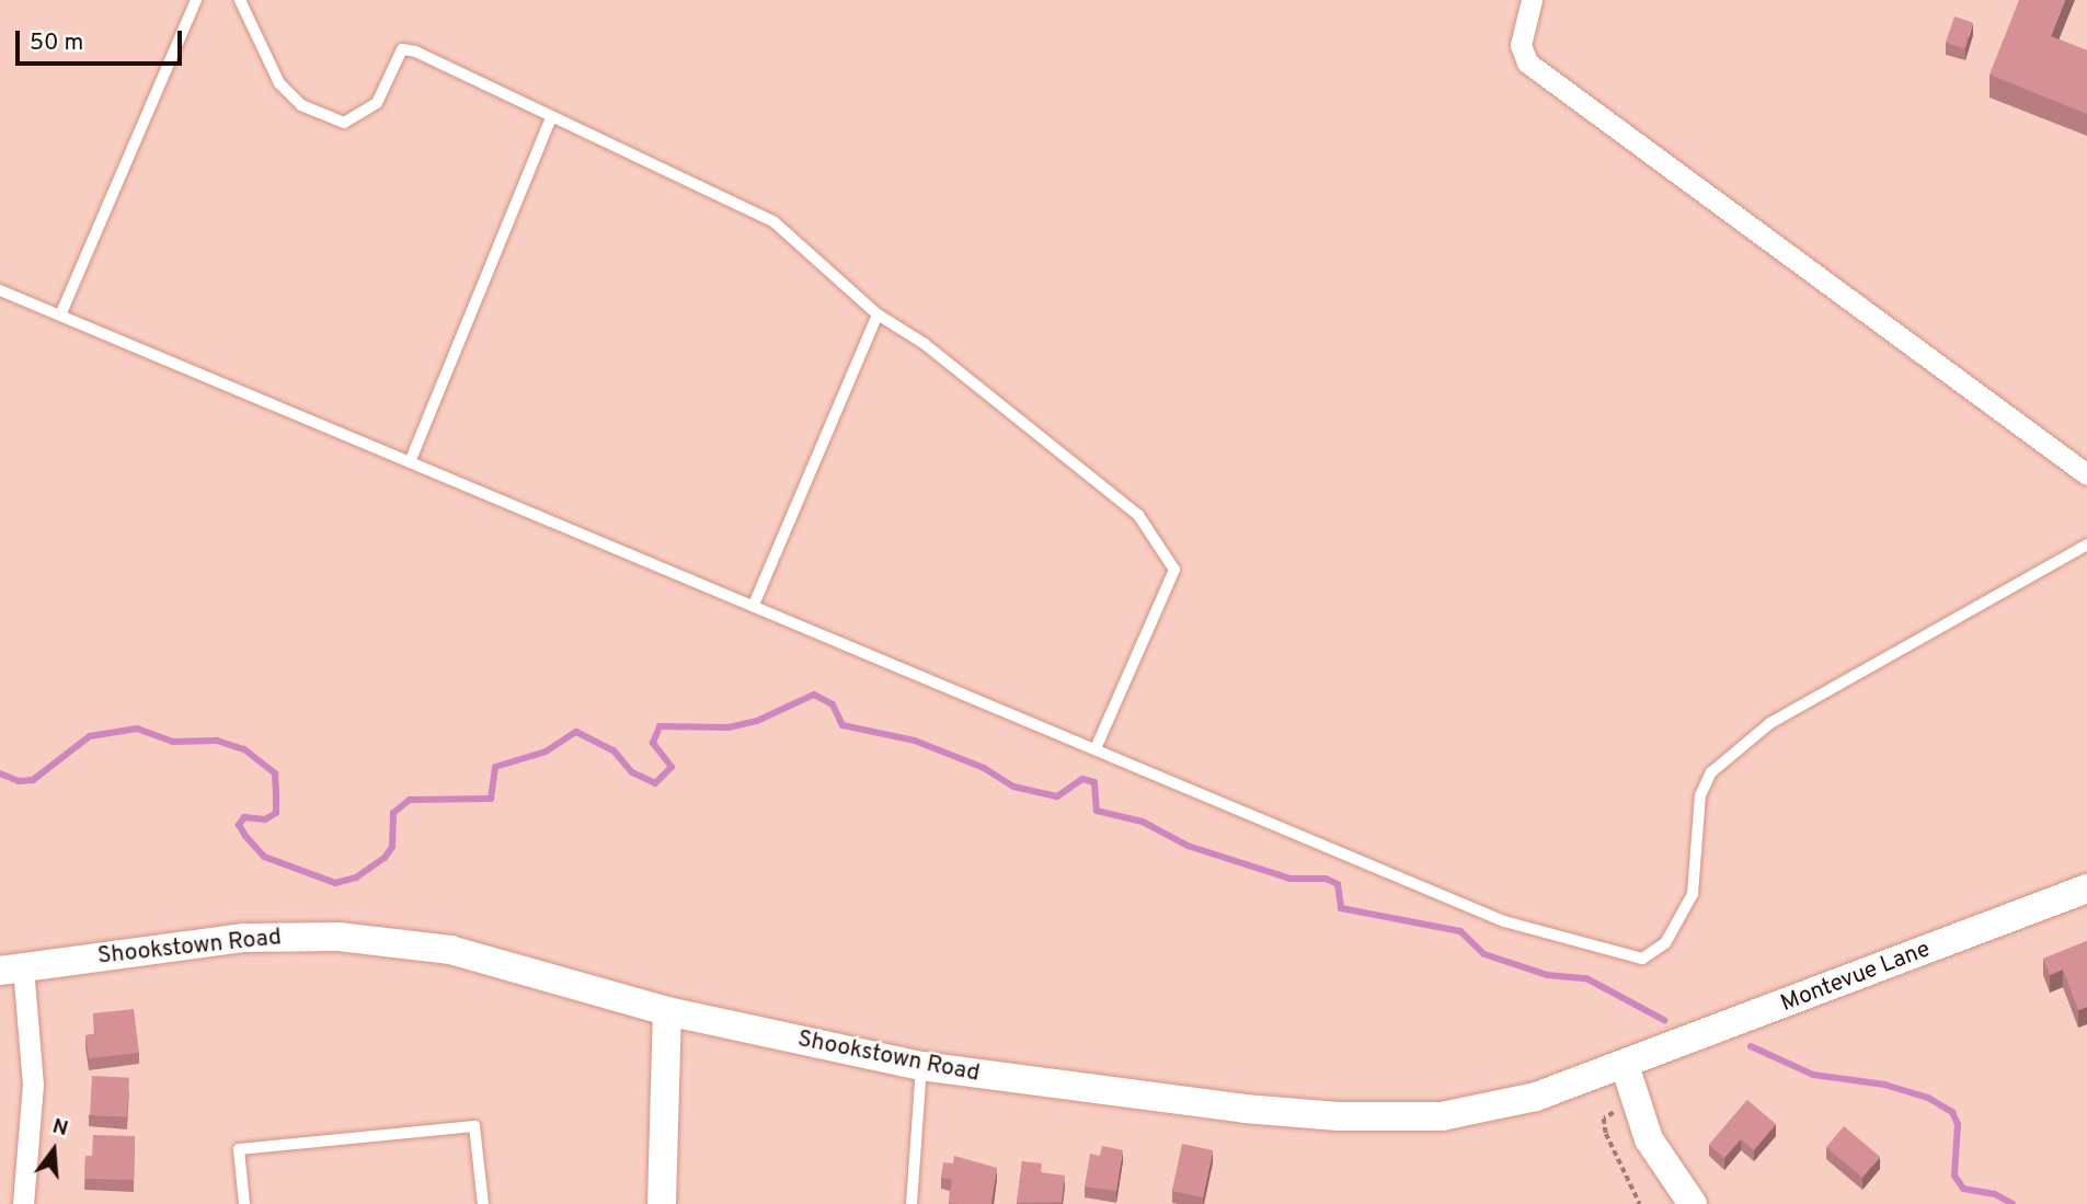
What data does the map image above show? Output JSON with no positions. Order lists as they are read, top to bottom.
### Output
{
  "streets": {
    "street": ["Shookstown Road", "Montevue Lane"]
  },
  "crossings": [
    ["Shookstown Road", "Montevue Lane"]
  ],
  "scale_bar": "50 m",
  "north": "top"
}
